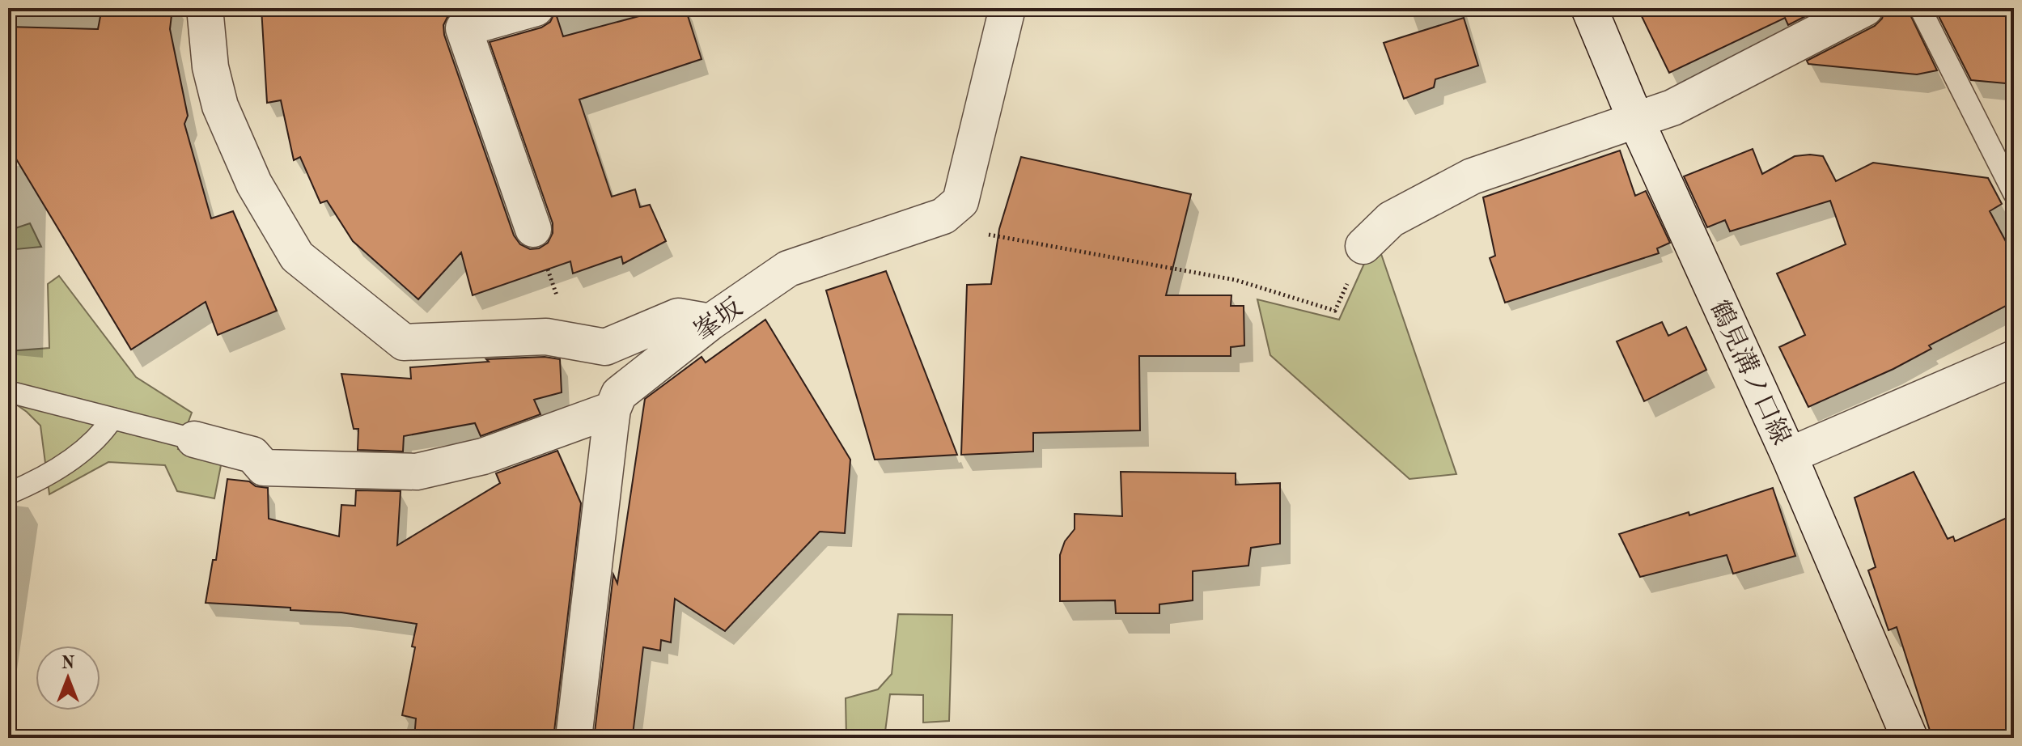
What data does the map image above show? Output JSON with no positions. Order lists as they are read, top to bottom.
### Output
{
  "streets": {
    "street": ["峯坂", "鶴見溝ノ口線"]
  },
  "north": "top"
}
